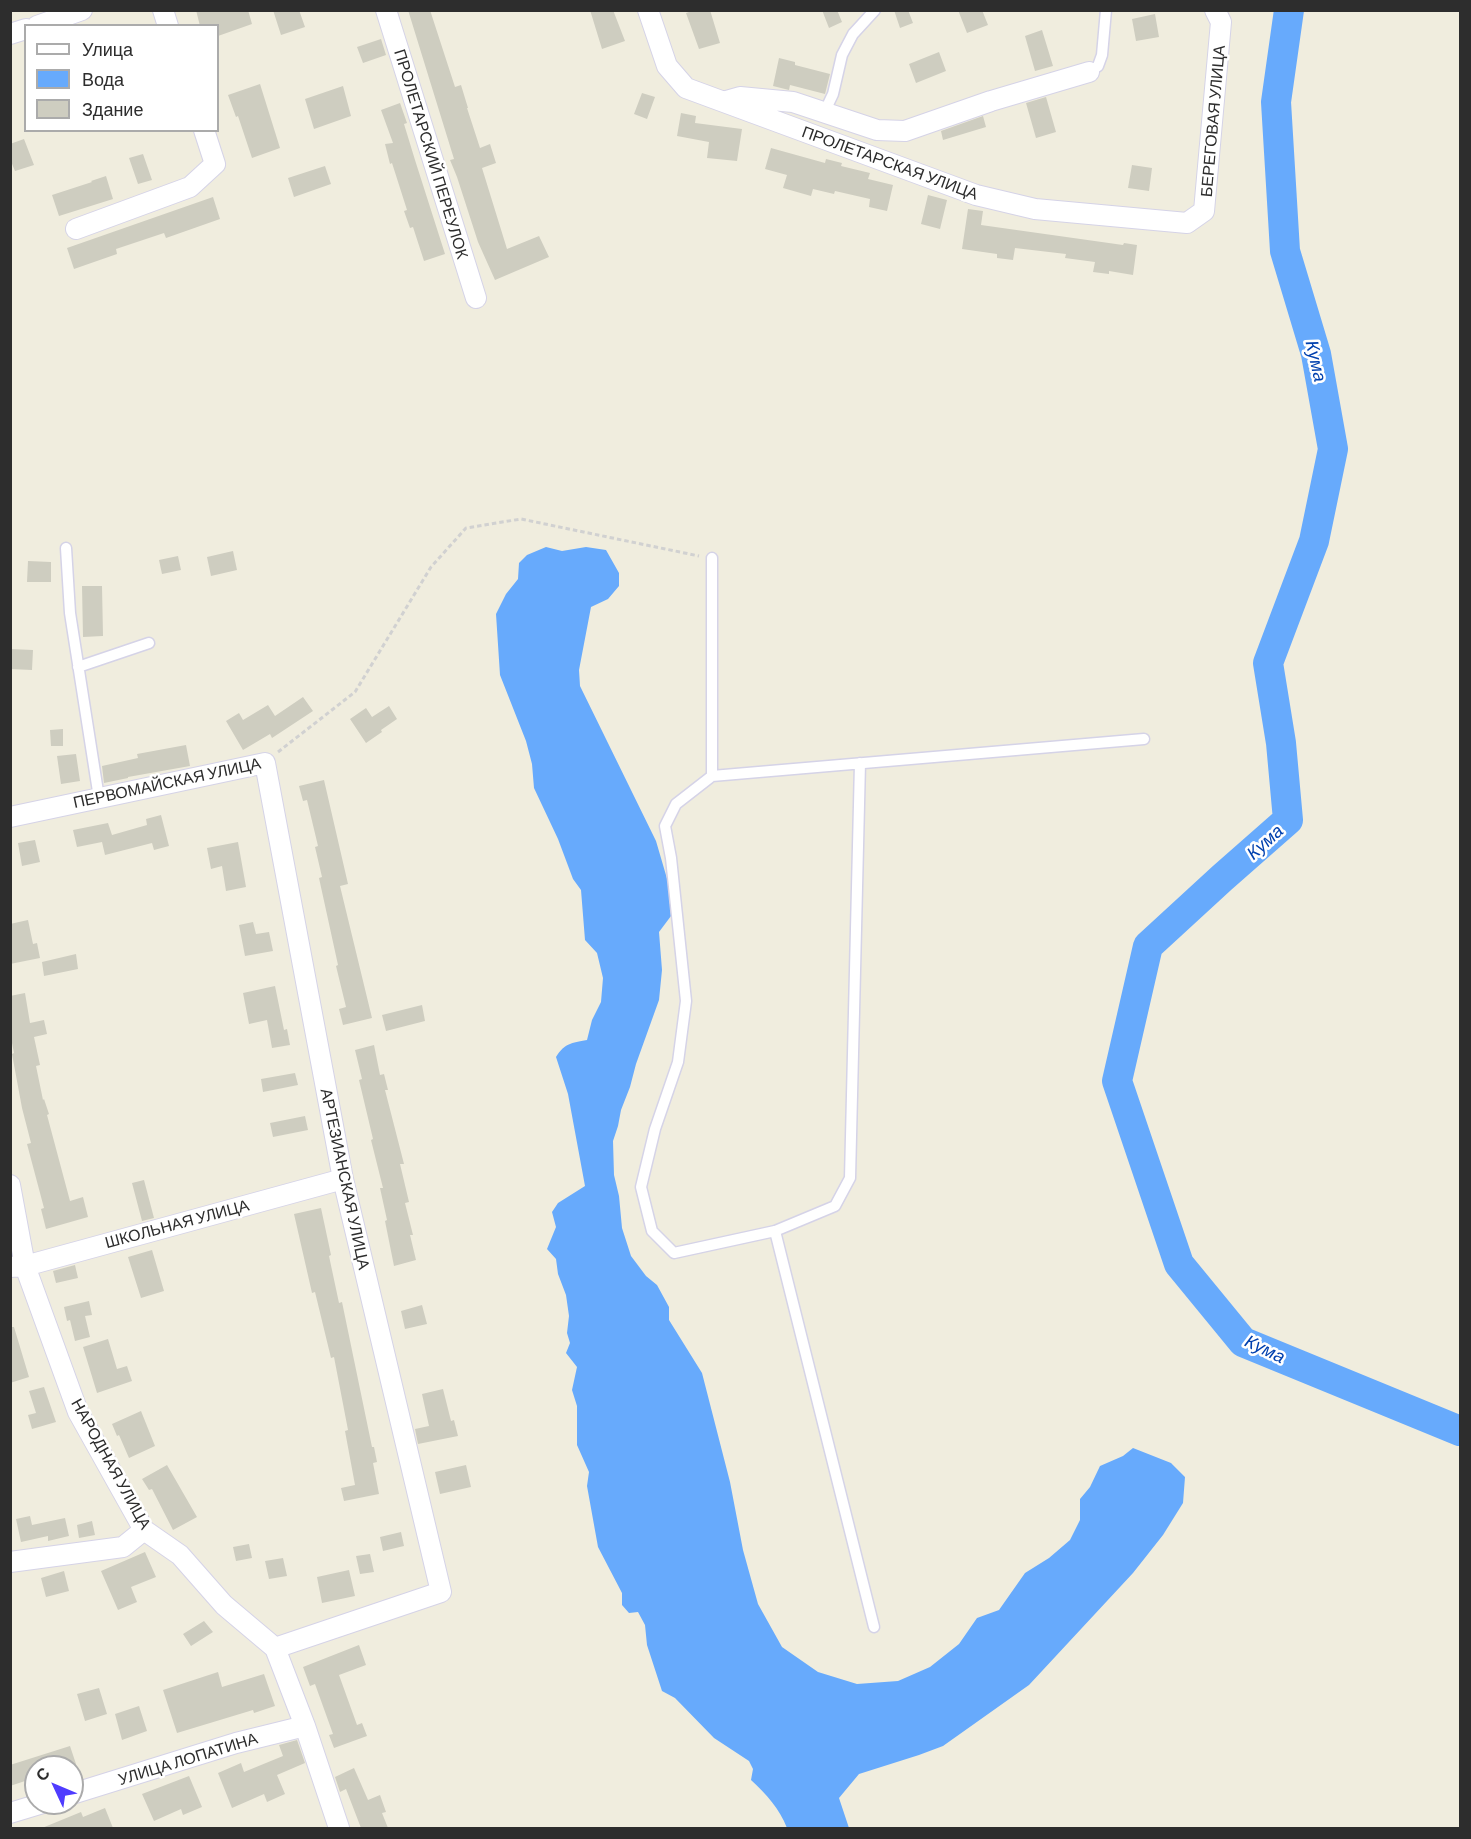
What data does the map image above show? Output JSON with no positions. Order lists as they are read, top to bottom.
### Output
{
  "streets": {
    "street": [
      "БЕРЕГОВАЯ УЛИЦА",
      "ПРОЛЕТАРСКИЙ ПЕРЕУЛОК",
      "ПРОЛЕТАРСКАЯ УЛИЦА",
      "ПЕРВОМАЙСКАЯ УЛИЦА",
      "АРТЕЗИАНСКАЯ УЛИЦА",
      "ШКОЛЬНАЯ УЛИЦА",
      "НАРОДНАЯ УЛИЦА",
      "УЛИЦА ЛОПАТИНА"
    ]
  },
  "crossings": [
    ["БЕРЕГОВАЯ УЛИЦА", "ПРОЛЕТАРСКАЯ УЛИЦА"],
    ["ПЕРВОМАЙСКАЯ УЛИЦА", "АРТЕЗИАНСКАЯ УЛИЦА"],
    ["АРТЕЗИАНСКАЯ УЛИЦА", "ШКОЛЬНАЯ УЛИЦА"],
    ["АРТЕЗИАНСКАЯ УЛИЦА", "НАРОДНАЯ УЛИЦА"],
    ["ШКОЛЬНАЯ УЛИЦА", "НАРОДНАЯ УЛИЦА"],
    ["НАРОДНАЯ УЛИЦА", "УЛИЦА ЛОПАТИНА"]
  ],
  "water": ["Кума"],
  "legend": ["Улица", "Вода", "Здание"],
  "north": "top left"
}
